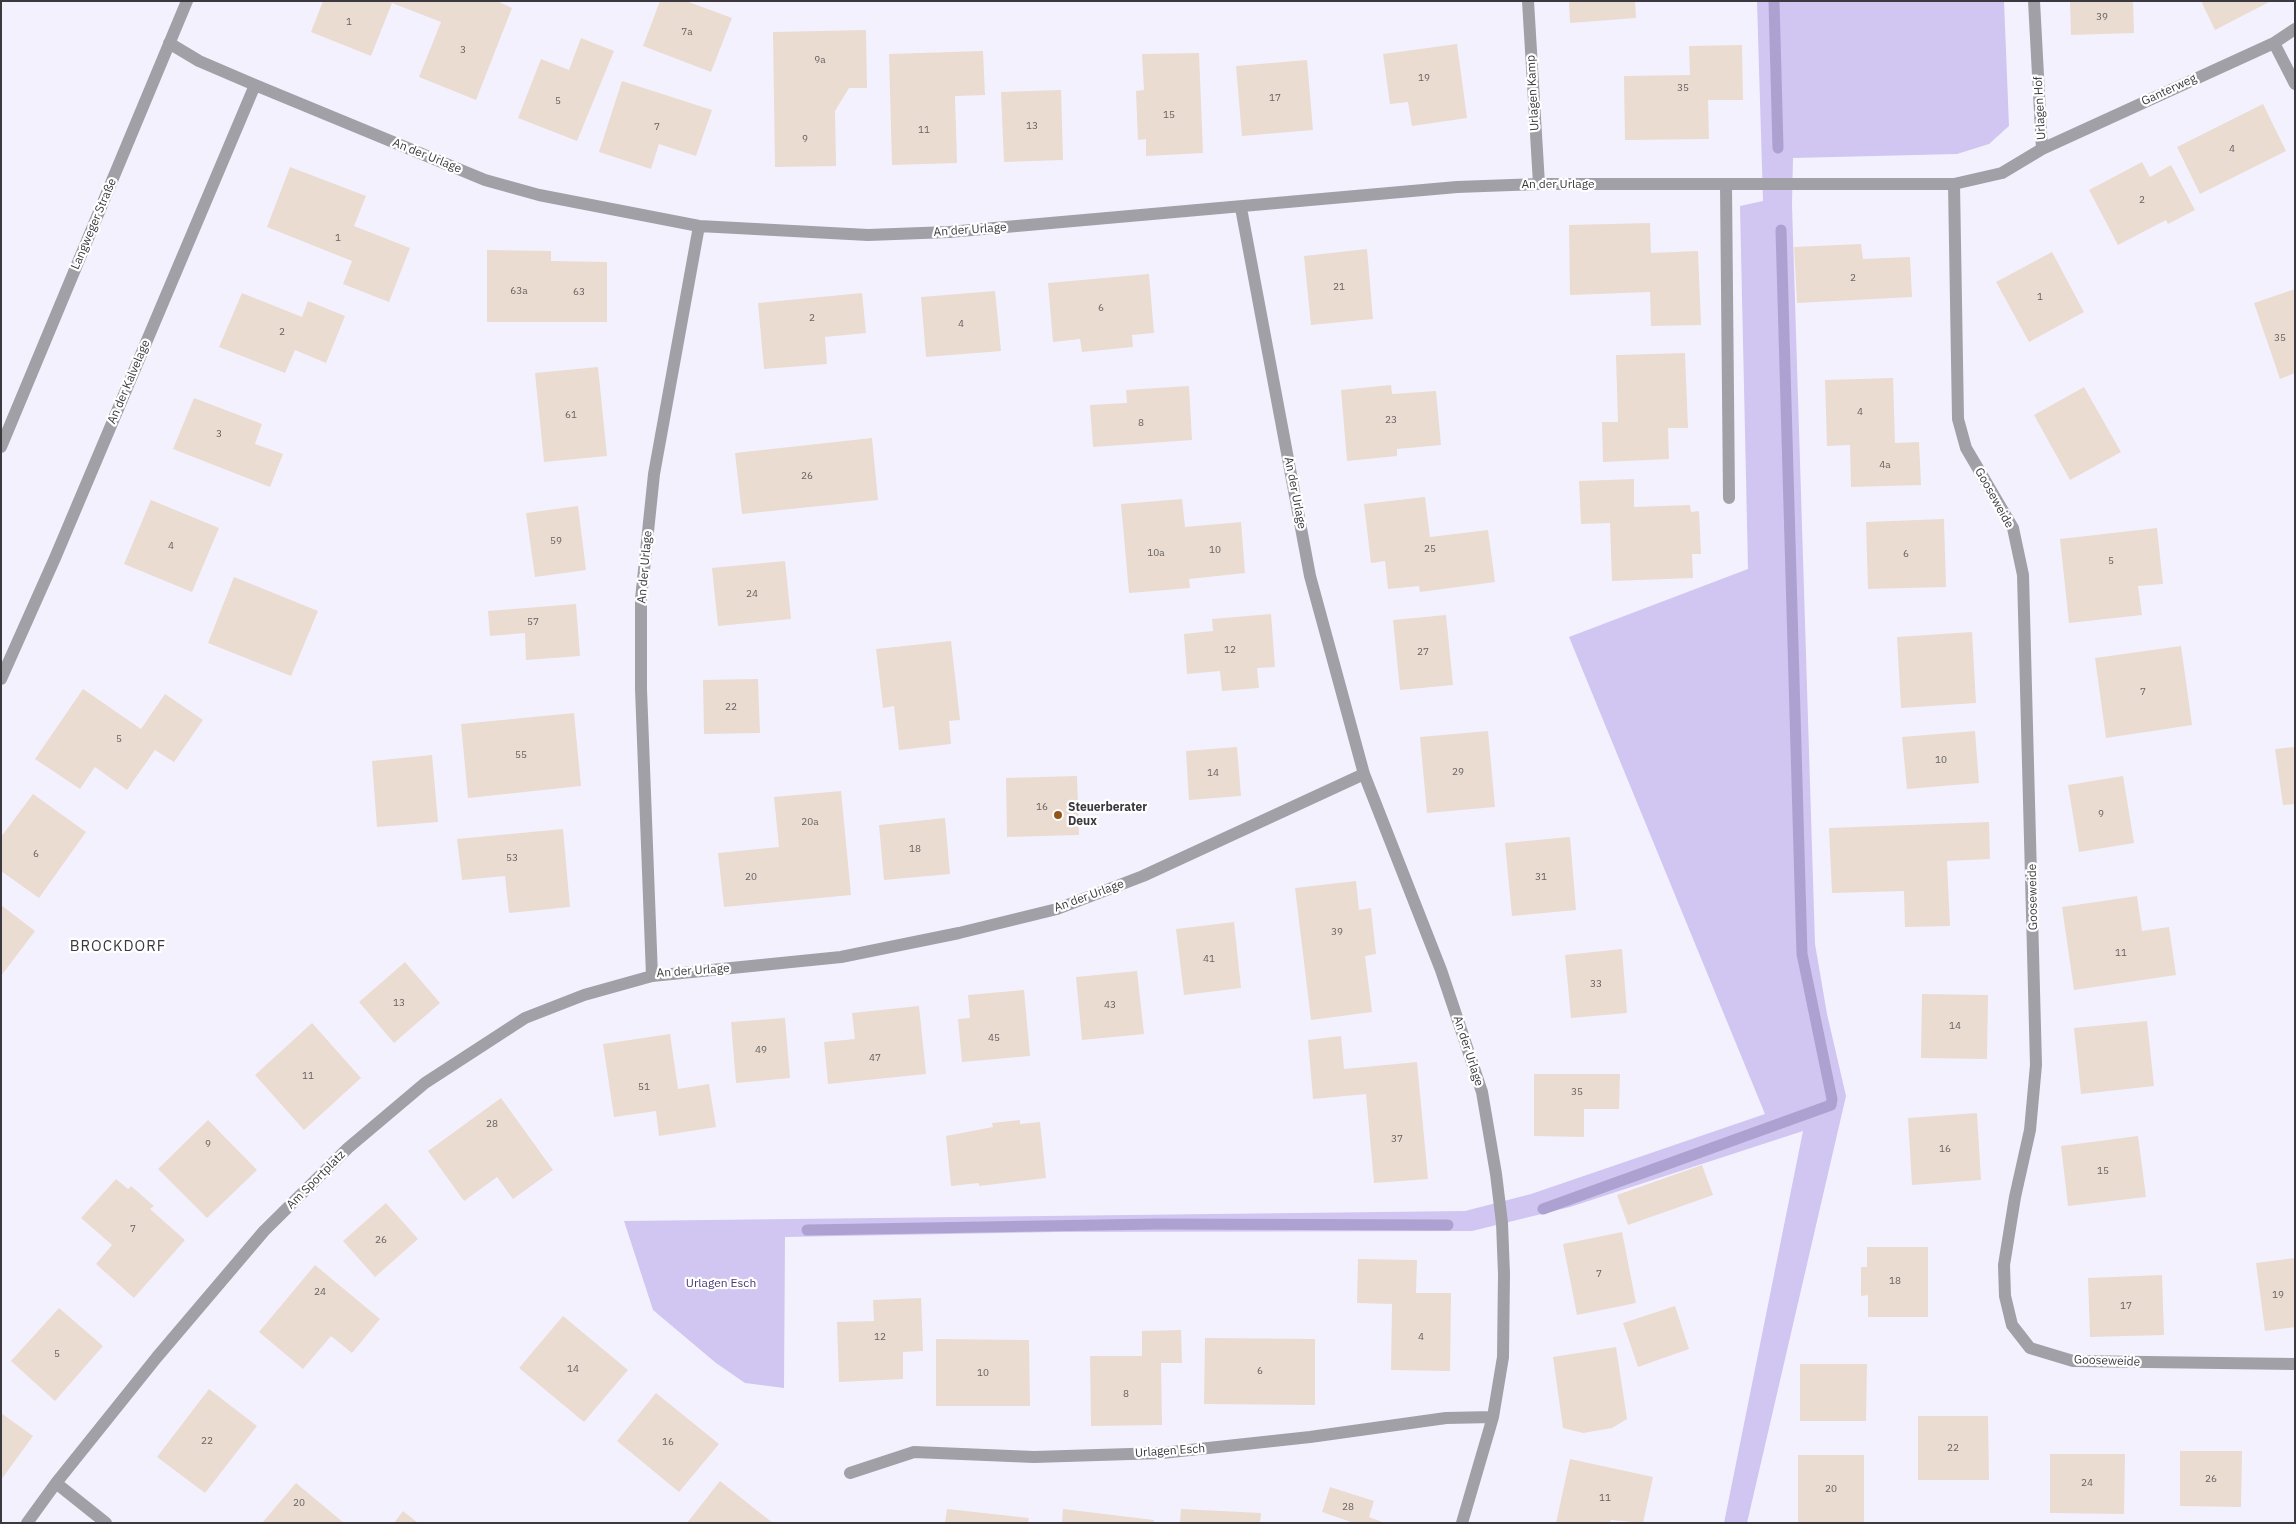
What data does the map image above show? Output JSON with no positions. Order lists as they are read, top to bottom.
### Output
{
  "streets": {
    "street": [
      "Ganterweg",
      "Urlagen Kamp",
      "Urlagen Hof",
      "An der Urlage",
      "Langweger Straße",
      "An der Kalvelage",
      "Gooseweide",
      "Am Sportplatz",
      "Urlagen Esch"
    ]
  },
  "crossings": [
    ["Ganterweg", "Urlagen Hof"],
    ["Urlagen Kamp", "An der Urlage"],
    ["Urlagen Hof", "An der Urlage"],
    ["Urlagen Hof", "Gooseweide"],
    ["An der Urlage", "Langweger Straße"],
    ["An der Urlage", "An der Kalvelage"],
    ["An der Urlage", "Gooseweide"],
    ["An der Urlage", "Am Sportplatz"],
    ["An der Urlage", "Urlagen Esch"]
  ],
  "districts": ["BROCKDORF"],
  "parks": ["Urlagen Esch"],
  "places": ["Steuerberater Deux"],
  "house_numbers": [
    "39",
    "1",
    "7a",
    "3",
    "9a",
    "19",
    "35",
    "17",
    "5",
    "15",
    "13",
    "7",
    "11",
    "9",
    "4",
    "2",
    "1",
    "2",
    "21",
    "63a",
    "63",
    "1",
    "6",
    "2",
    "4",
    "2",
    "35",
    "4",
    "61",
    "23",
    "8",
    "3",
    "4a",
    "26",
    "59",
    "4",
    "25",
    "10",
    "10a",
    "6",
    "5",
    "24",
    "57",
    "12",
    "27",
    "7",
    "22",
    "5",
    "55",
    "10",
    "29",
    "14",
    "16",
    "9",
    "20a",
    "18",
    "6",
    "53",
    "20",
    "31",
    "39",
    "11",
    "41",
    "33",
    "13",
    "43",
    "14",
    "45",
    "49",
    "47",
    "11",
    "51",
    "35",
    "28",
    "37",
    "9",
    "16",
    "15",
    "7",
    "26",
    "7",
    "18",
    "24",
    "19",
    "17",
    "12",
    "4",
    "5",
    "14",
    "6",
    "10",
    "8",
    "22",
    "16",
    "22",
    "26",
    "24",
    "20",
    "11",
    "20",
    "28"
  ]
}
